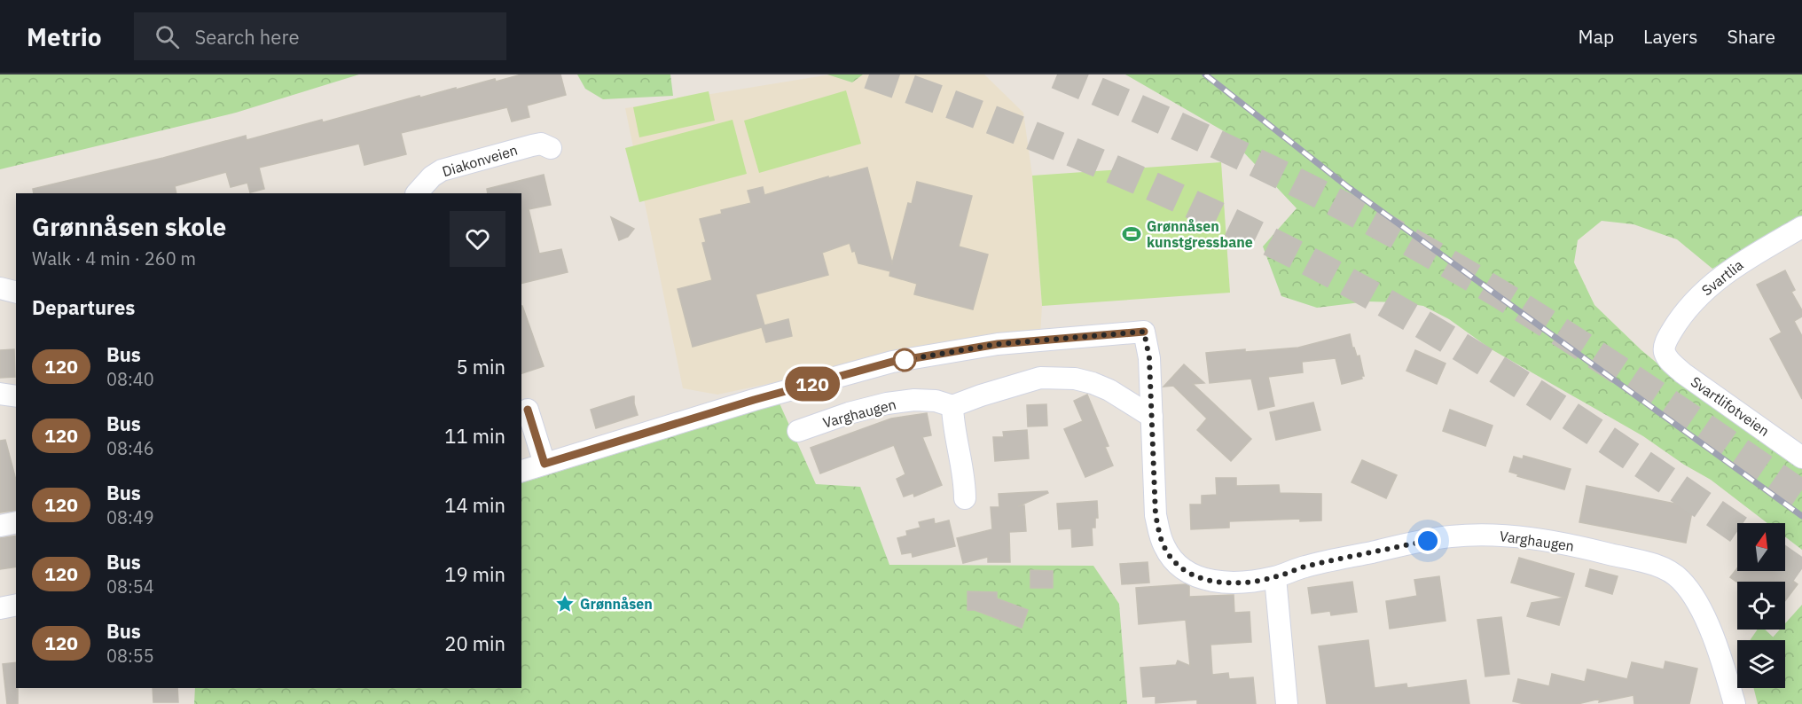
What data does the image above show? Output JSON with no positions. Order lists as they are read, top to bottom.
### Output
{
  "streets": {
    "street": [
      "Diakonveien",
      "Svartlia",
      "Svartlifotveien",
      "Varghaugen"
    ]
  },
  "crossings": [
    ["Svartlia", "Svartlifotveien"]
  ],
  "places": {
    "sports": ["Grønnåsen kunstgressbane"],
    "place": ["Grønnåsen"]
  },
  "lines": ["bus line 120"],
  "north": "top",
  "page": {
    "header": "Metrio",
    "search": "Search here",
    "nav": ["Map", "Layers", "Share"],
    "on_map": "120",
    "heading": [
      ["Grønnåsen skole", "Walk · 4 min · 260 m"],
      "Departures"
    ],
    "list": [
      {
        "mark": "120",
        "name": "Bus",
        "note": "08:40",
        "value": "5 min"
      },
      {
        "mark": "120",
        "name": "Bus",
        "note": "08:46",
        "value": "11 min"
      },
      {
        "mark": "120",
        "name": "Bus",
        "note": "08:49",
        "value": "14 min"
      },
      {
        "mark": "120",
        "name": "Bus",
        "note": "08:54",
        "value": "19 min"
      },
      {
        "mark": "120",
        "name": "Bus",
        "note": "08:55",
        "value": "20 min"
      }
    ]
  }
}
